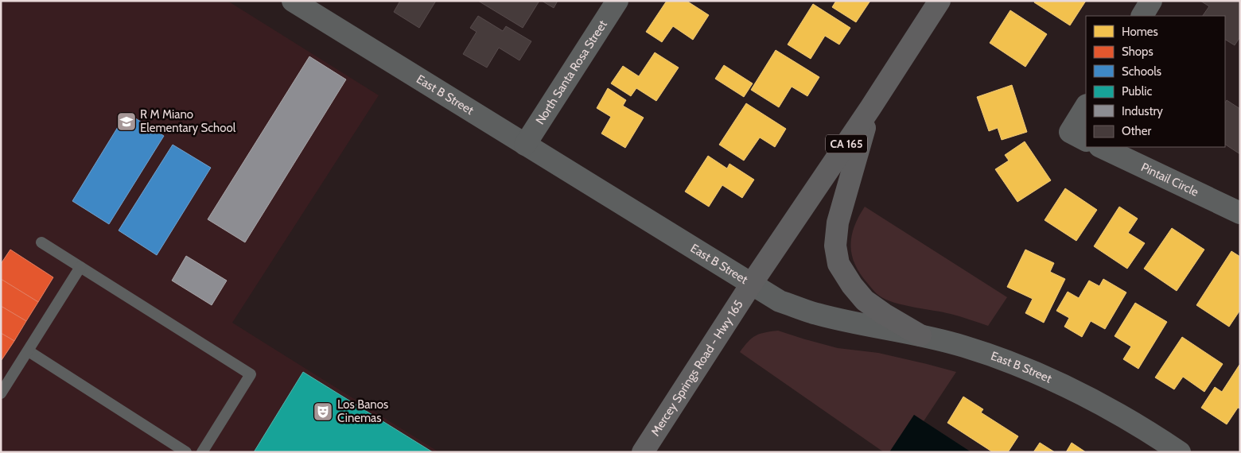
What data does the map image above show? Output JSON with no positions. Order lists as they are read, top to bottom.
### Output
{
  "streets": {
    "main road": ["CA 165", "Mercey Springs Road - Hwy 165"],
    "street": ["North Santa Rosa Street", "East B Street", "Pintail Circle"]
  },
  "crossings": [
    ["North Santa Rosa Street", "East B Street"],
    ["East B Street", "CA 165"],
    ["East B Street", "Mercey Springs Road - Hwy 165"],
    ["CA 165", "Mercey Springs Road - Hwy 165"]
  ],
  "places": {
    "school or university": ["R M Miano Elementary School"],
    "theatre": ["Los Banos Cinemas"]
  },
  "legend": [
    "Homes",
    "Shops",
    "Schools",
    "Public",
    "Industry",
    "Other"
  ]
}
